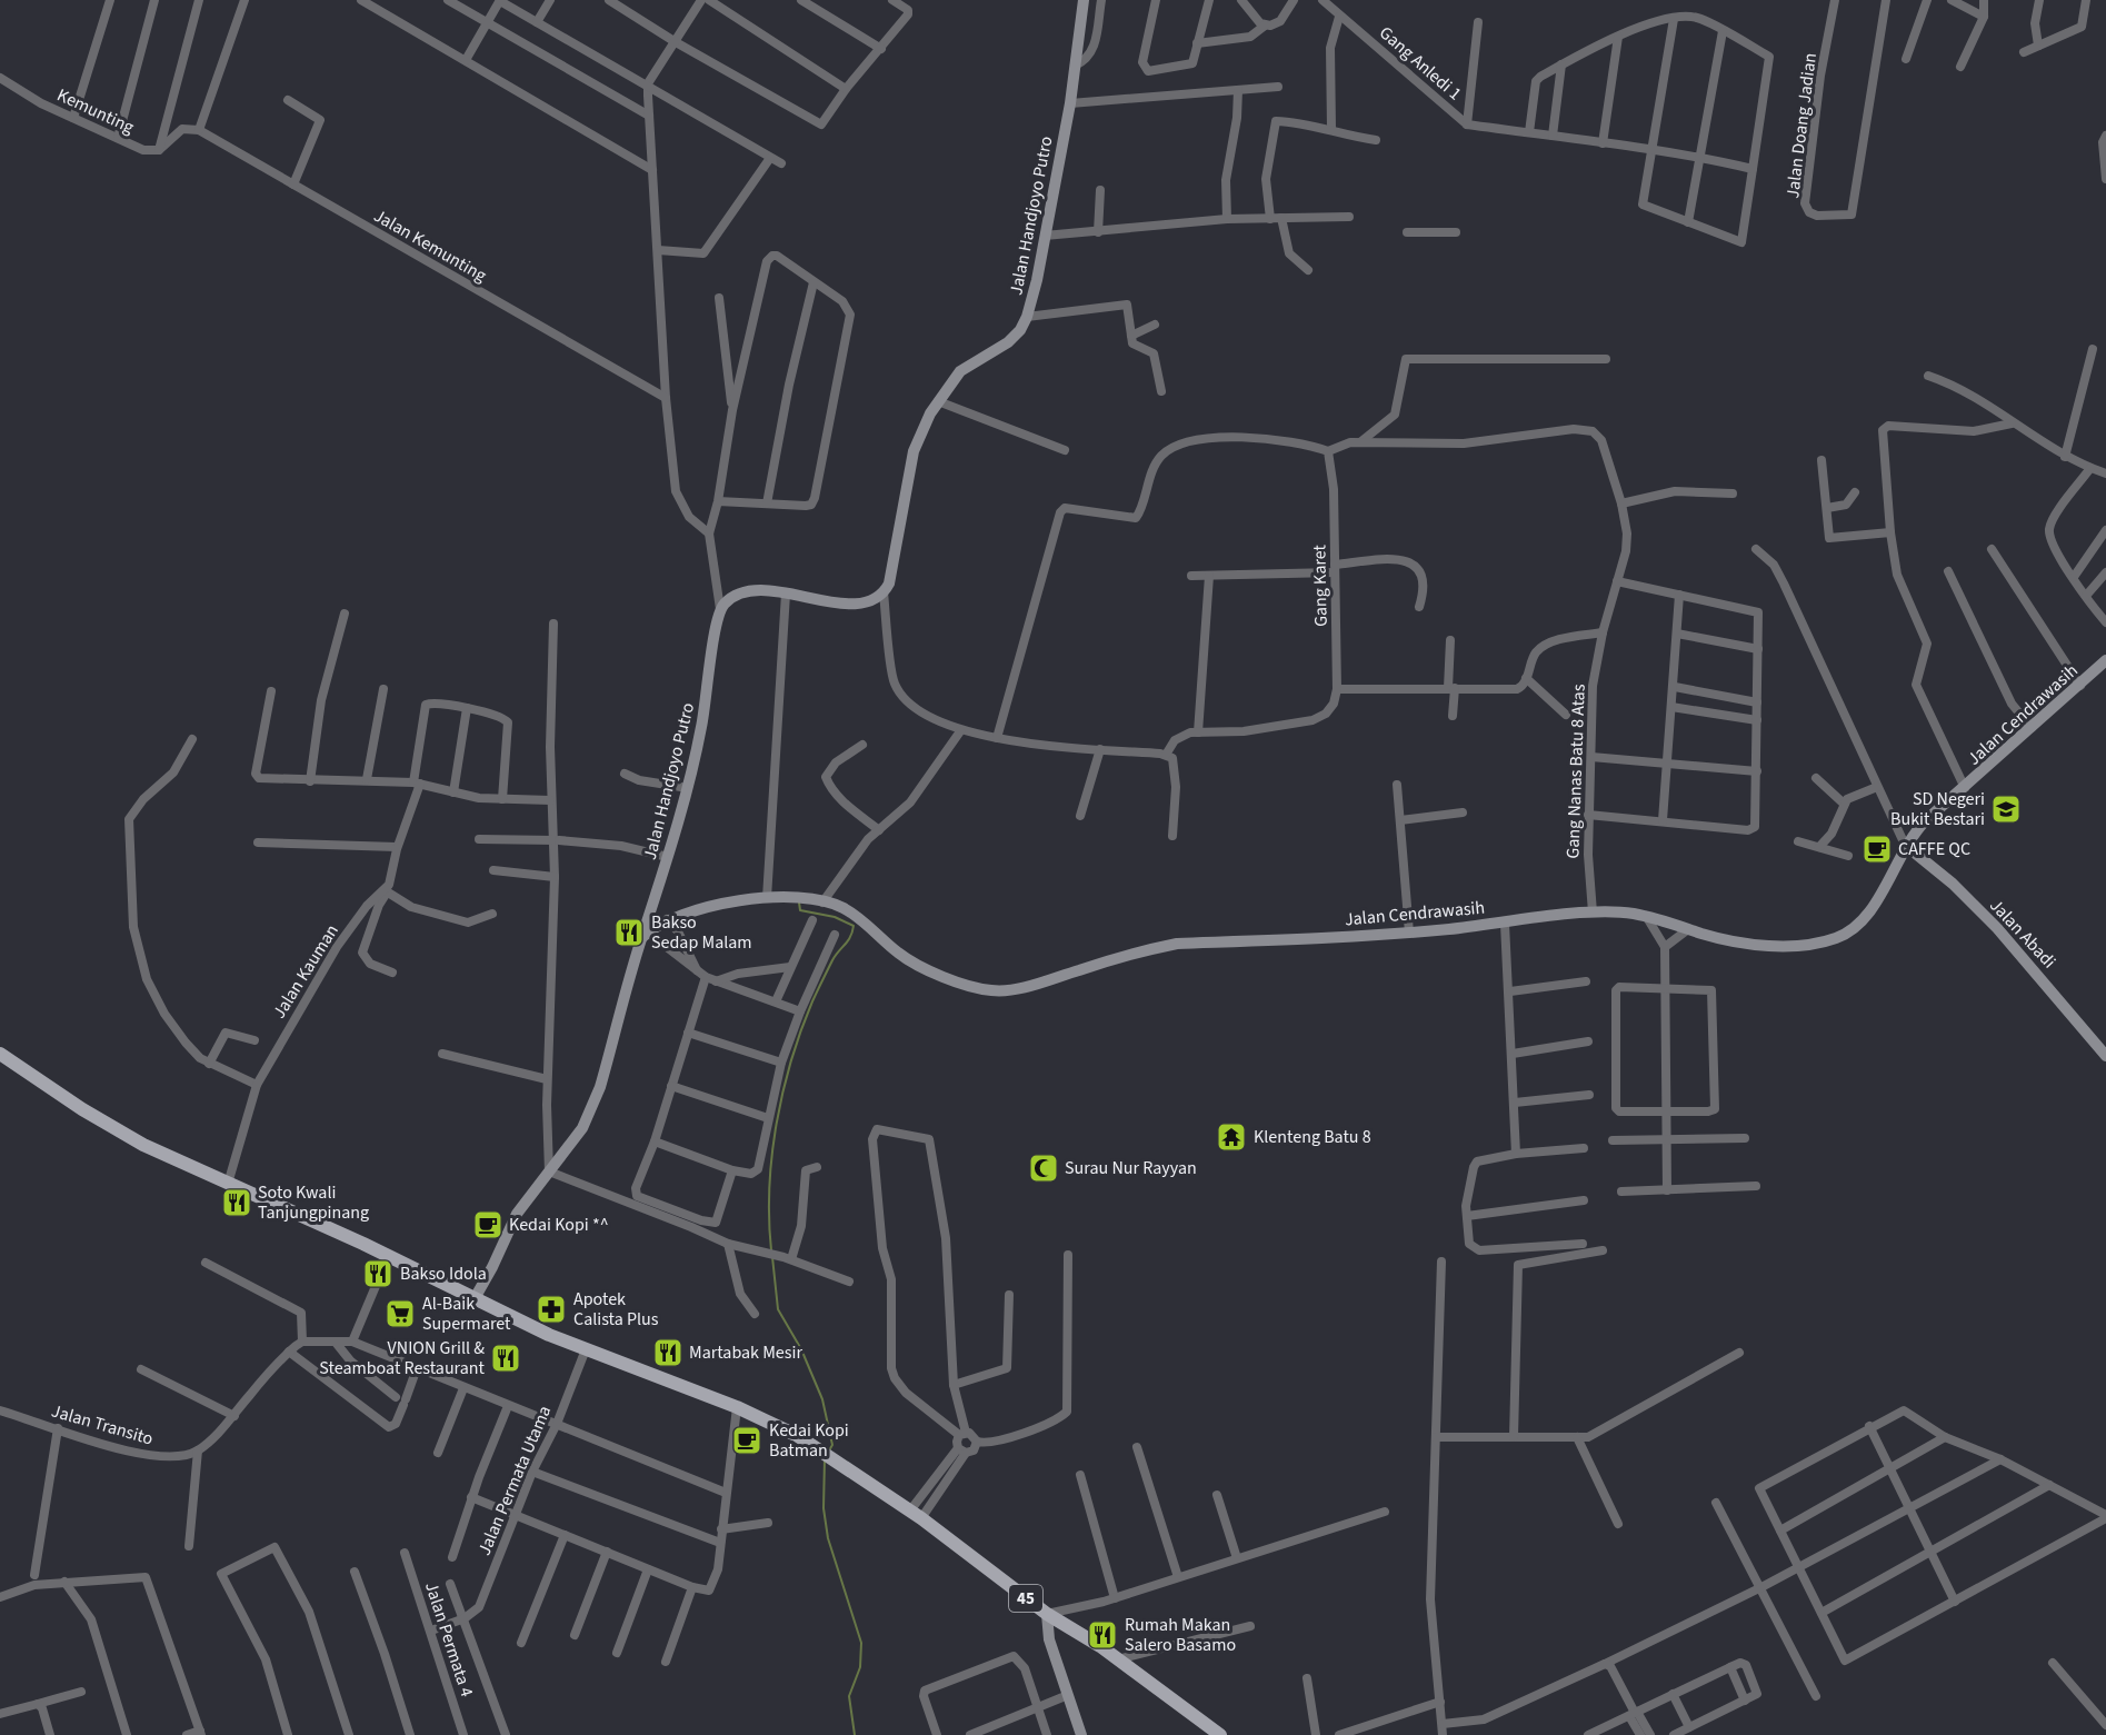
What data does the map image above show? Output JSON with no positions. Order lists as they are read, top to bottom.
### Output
{
  "streets": {
    "main road": ["45"],
    "street": [
      "Gang Anledi 1",
      "Kemunting",
      "Jalan Doang Jadian",
      "Jalan Handjoyo Putro",
      "Jalan Kemunting",
      "Gang Karet",
      "Jalan Cendrawasih",
      "Gang Nanas Batu 8 Atas",
      "Jalan Abadi",
      "Jalan Kauman",
      "Jalan Transito",
      "Jalan Permata Utama",
      "Jalan Permata 4"
    ]
  },
  "crossings": [
    ["Jalan Handjoyo Putro", "Jalan Cendrawasih"],
    ["Jalan Handjoyo Putro", "45"],
    ["Gang Karet", "Gang Nanas Batu 8 Atas"],
    ["Jalan Cendrawasih", "Gang Nanas Batu 8 Atas"],
    ["Jalan Cendrawasih", "Jalan Abadi"],
    ["Jalan Kauman", "45"],
    ["Jalan Permata Utama", "45"],
    ["Jalan Permata Utama", "Jalan Permata 4"]
  ],
  "places": {
    "school or university": ["SD Negeri Bukit Bestari"],
    "cafe": ["CAFFE QC", "Kedai Kopi *^", "Kedai Kopi Batman"],
    "restaurant": [
      "Bakso Sedap Malam",
      "Soto Kwali Tanjungpinang",
      "Bakso Idola",
      "Martabak Mesir",
      "VNION Grill & Steamboat Restaurant",
      "Rumah Makan Salero Basamo"
    ],
    "temple": ["Klenteng Batu 8"],
    "mosque": ["Surau Nur Rayyan"],
    "pharmacy": ["Apotek Calista Plus"],
    "supermarket": ["Al-Baik Supermaret"]
  }
}
